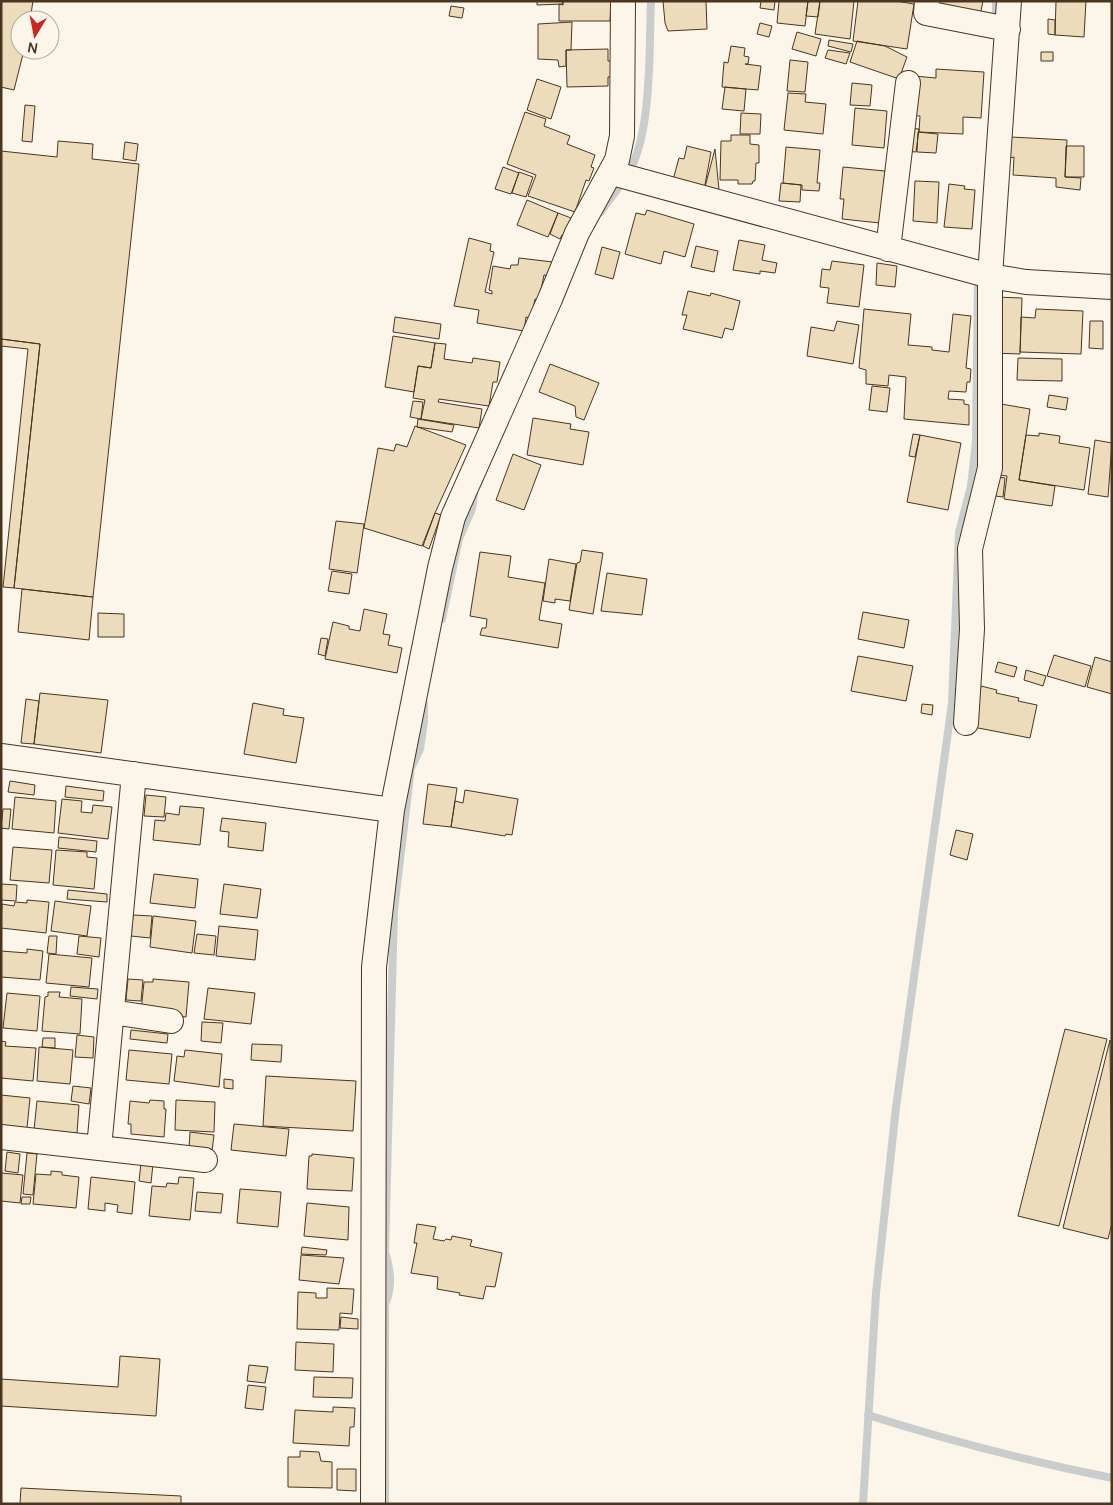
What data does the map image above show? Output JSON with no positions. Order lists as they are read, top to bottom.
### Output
{
  "north": "bottom"
}
